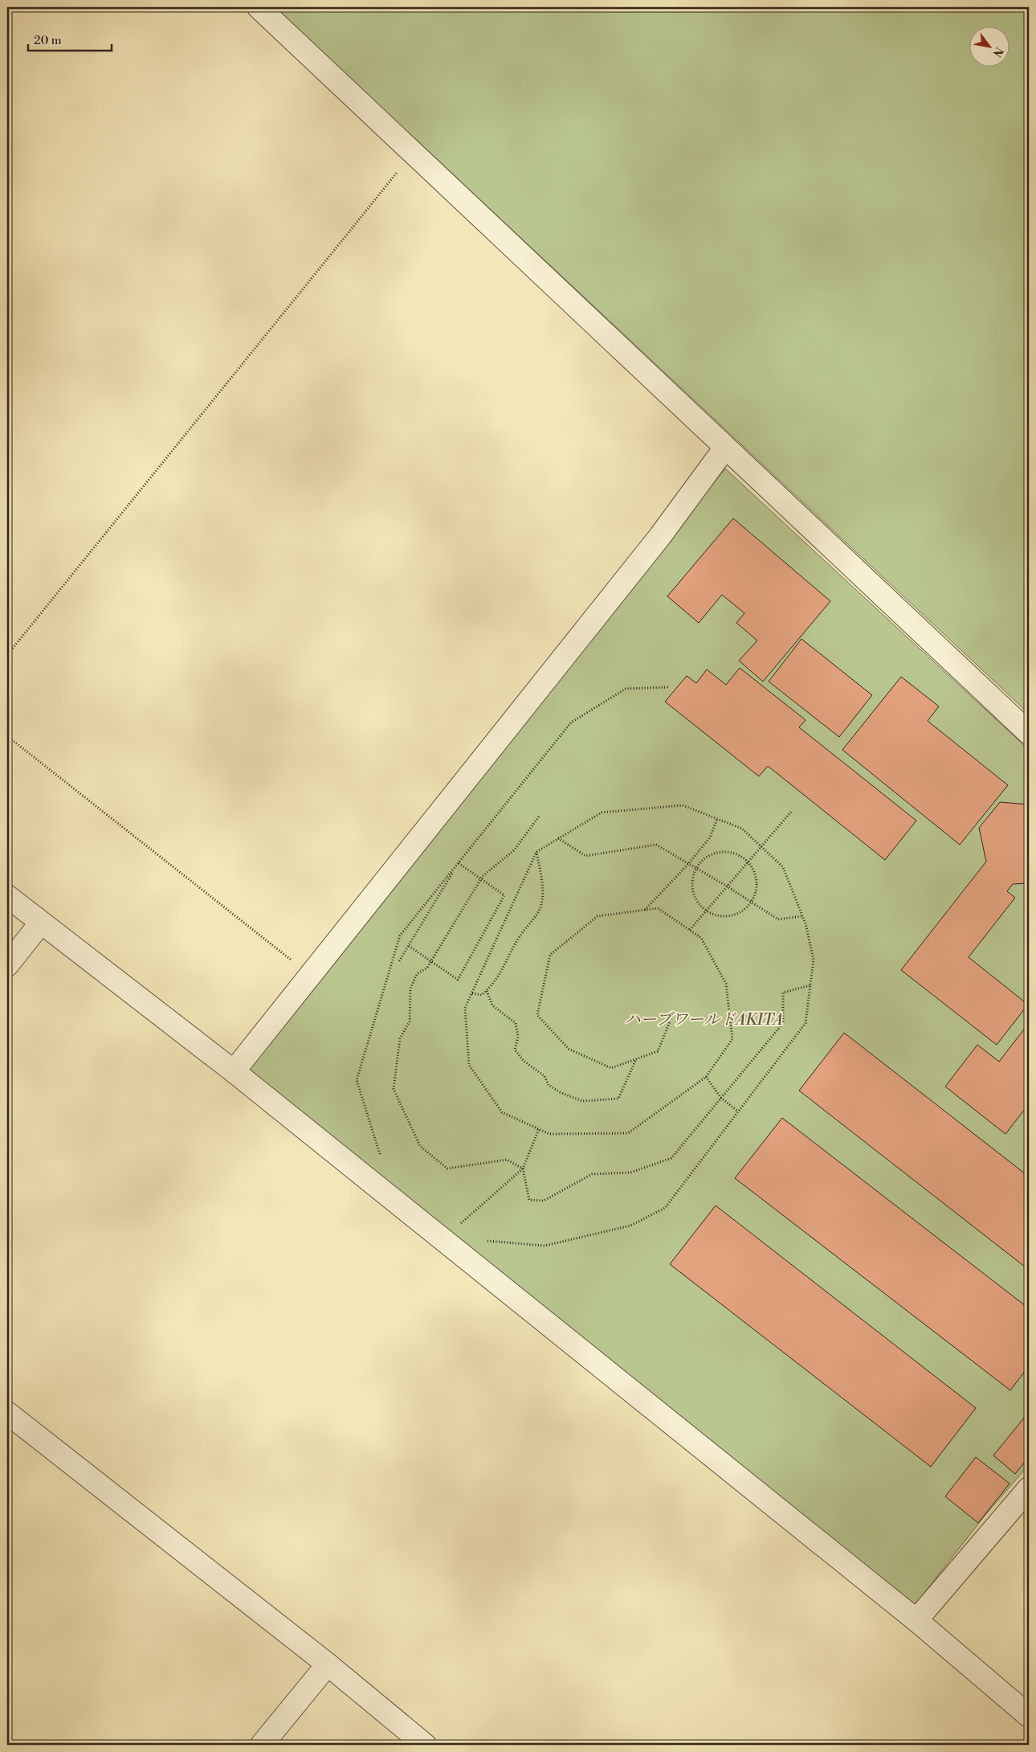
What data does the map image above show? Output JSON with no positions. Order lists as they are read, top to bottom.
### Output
{
  "parks": ["ハーブワールドAKITA"],
  "scale_bar": "20 m",
  "north": "bottom right"
}
